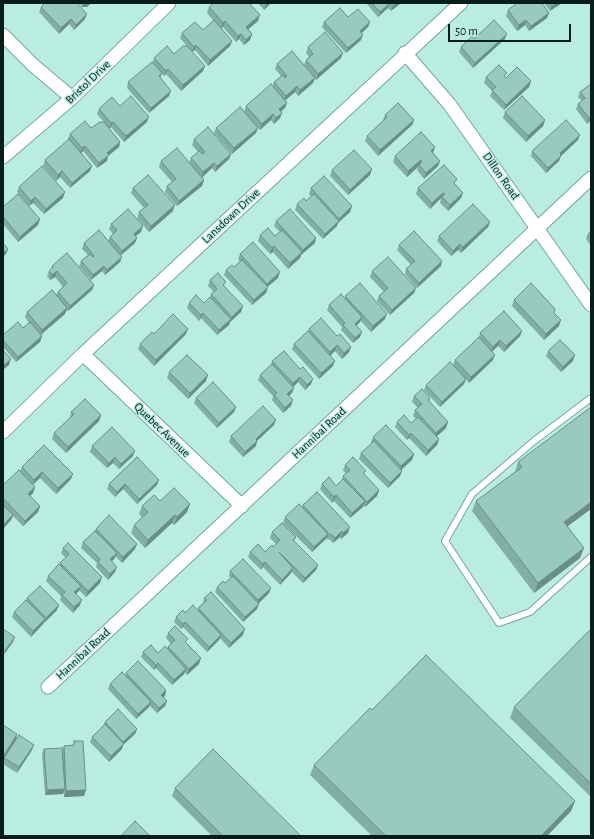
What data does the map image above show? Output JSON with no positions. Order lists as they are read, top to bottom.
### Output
{
  "streets": {
    "street": [
      "Bristol Drive",
      "Dillon Road",
      "Lansdown Drive",
      "Quebec Avenue",
      "Hannibal Road"
    ]
  },
  "crossings": [
    ["Dillon Road", "Lansdown Drive"],
    ["Dillon Road", "Hannibal Road"],
    ["Lansdown Drive", "Quebec Avenue"],
    ["Quebec Avenue", "Hannibal Road"]
  ],
  "scale_bar": "50 m"
}
